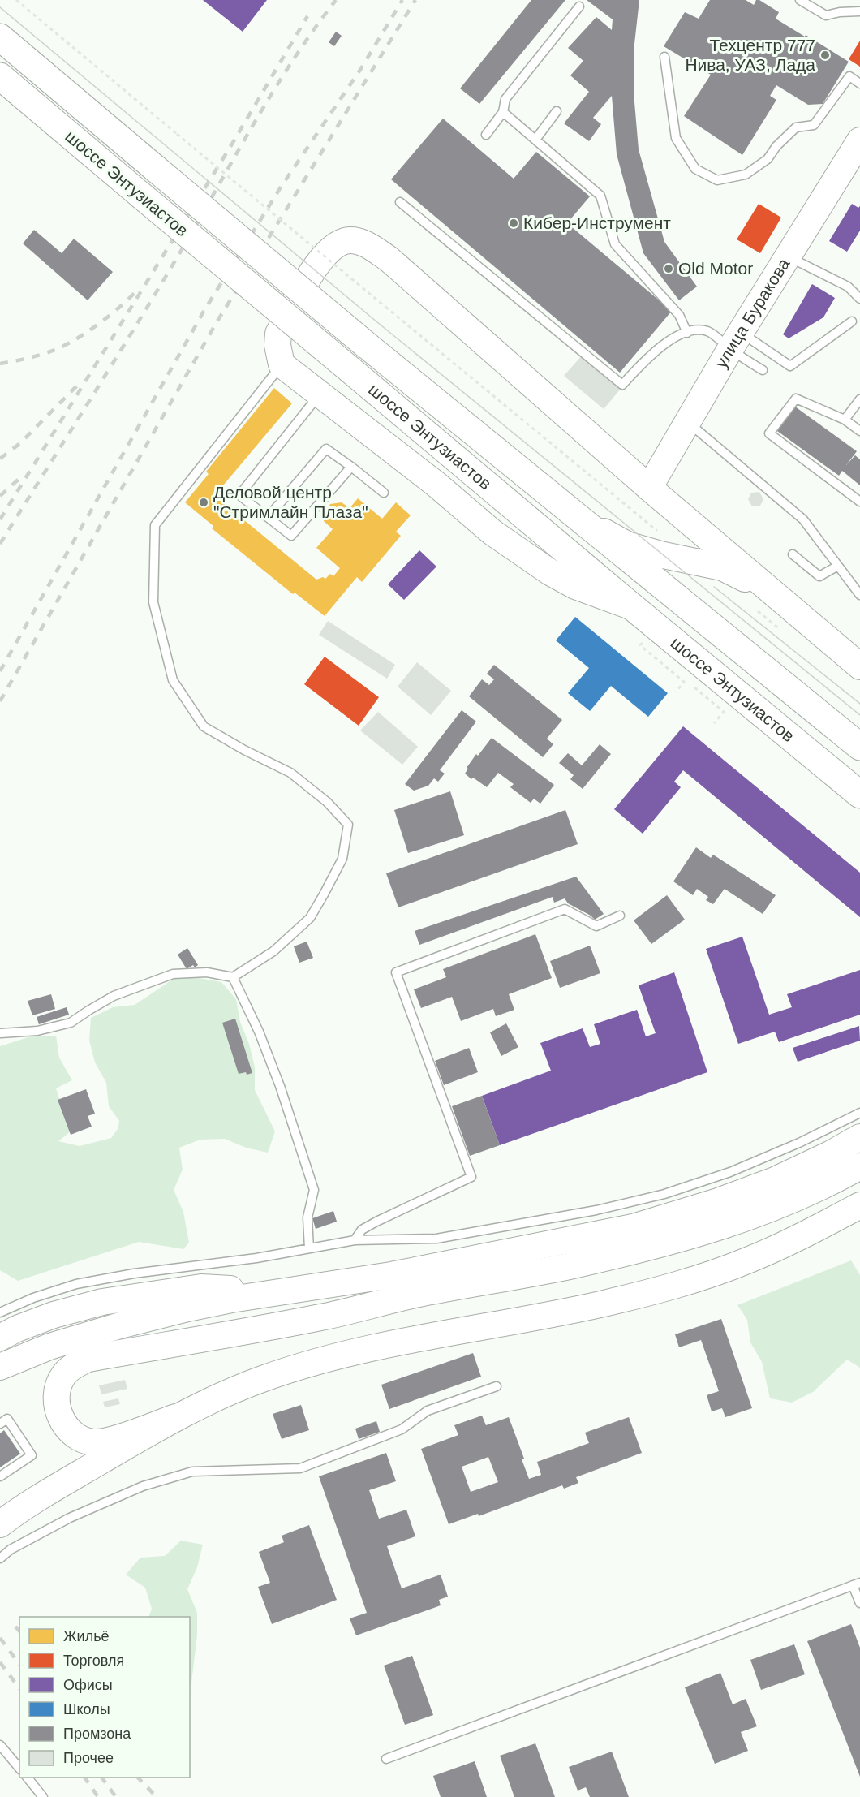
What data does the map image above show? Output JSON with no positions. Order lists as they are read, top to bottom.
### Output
{
  "streets": {
    "main road": ["шоссе Энтузиастов", "улица Буракова"]
  },
  "places": [
    "Техцентр 777 Нива, УАЗ, Лада",
    "Кибер-Инструмент",
    "Old Motor",
    "Деловой центр \"Стримлайн Плаза\""
  ],
  "legend": [
    "Жильё",
    "Торговля",
    "Офисы",
    "Школы",
    "Промзона",
    "Прочее"
  ]
}
